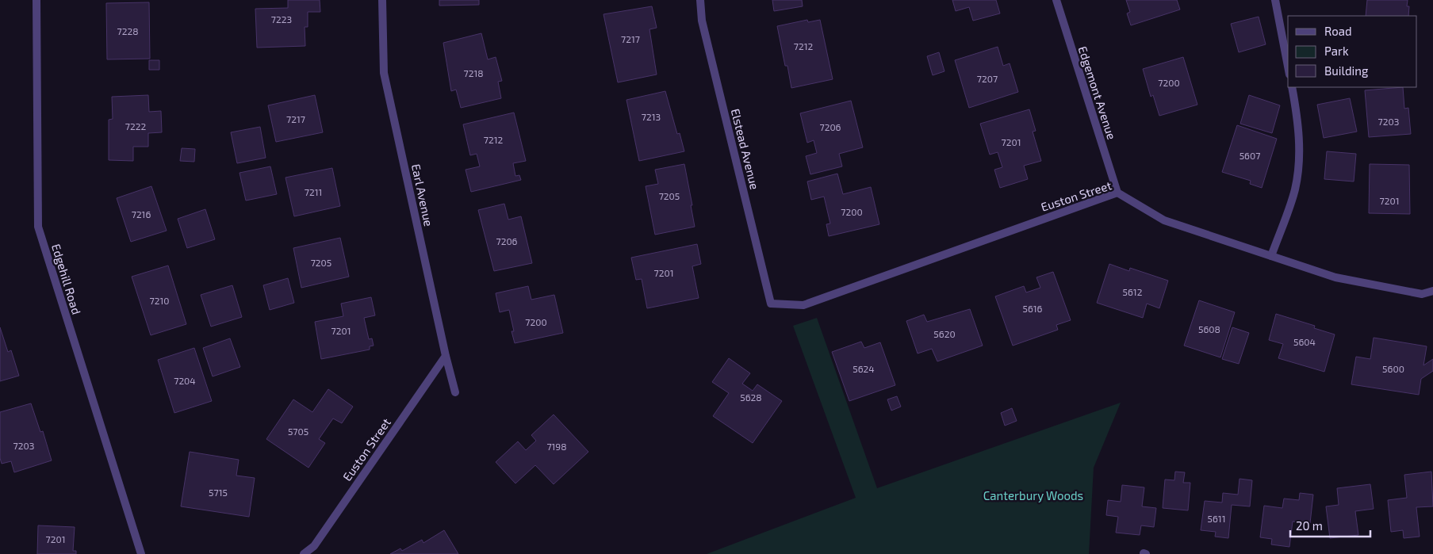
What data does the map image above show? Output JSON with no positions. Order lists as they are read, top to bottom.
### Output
{
  "streets": {
    "street": [
      "Edgemont Avenue",
      "Elstead Avenue",
      "Earl Avenue",
      "Euston Street",
      "Edgehill Road"
    ]
  },
  "crossings": [
    ["Edgemont Avenue", "Euston Street"],
    ["Elstead Avenue", "Euston Street"],
    ["Earl Avenue", "Euston Street"]
  ],
  "parks": ["Canterbury Woods"],
  "house_numbers": [
    "7223",
    "7228",
    "7217",
    "7212",
    "7218",
    "7207",
    "7200",
    "7213",
    "7217",
    "7203",
    "7222",
    "7206",
    "7212",
    "7201",
    "5607",
    "7211",
    "7205",
    "7201",
    "7200",
    "7216",
    "7206",
    "7205",
    "7201",
    "5612",
    "7210",
    "5616",
    "7200",
    "5608",
    "7201",
    "5620",
    "5604",
    "5624",
    "5600",
    "7204",
    "5628",
    "5705",
    "7203",
    "7198",
    "5715",
    "5611",
    "7201"
  ],
  "legend": ["Road", "Park", "Building"],
  "scale_bar": "20 m"
}
